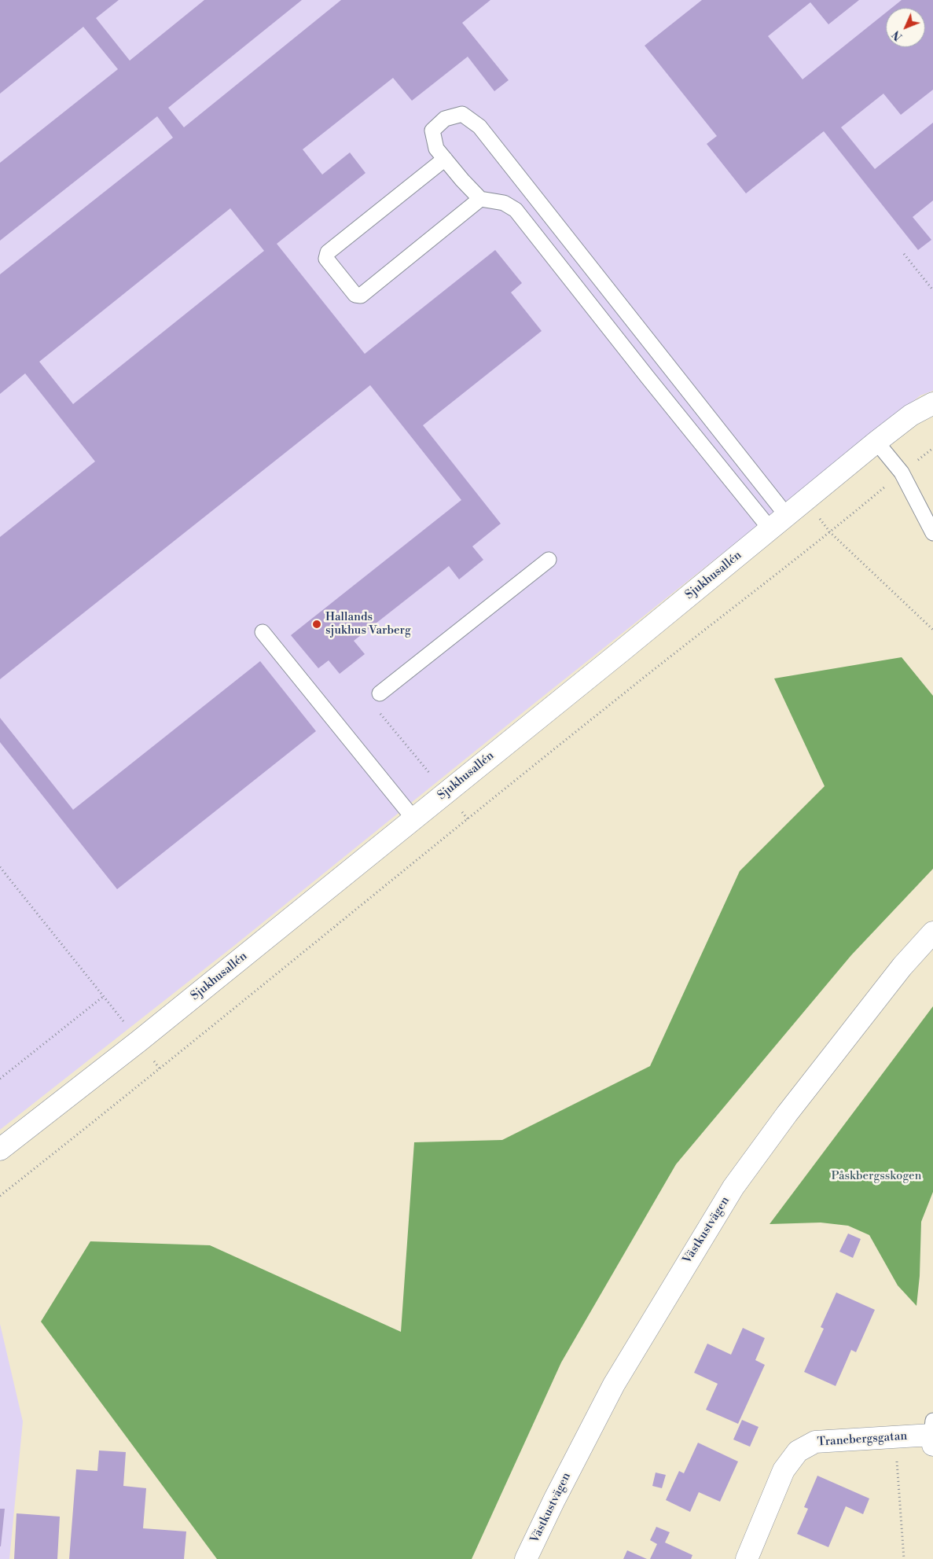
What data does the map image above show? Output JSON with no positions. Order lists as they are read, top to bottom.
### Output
{
  "streets": {
    "street": ["Sjukhusallén", "Västkustvägen", "Tranebergsgatan"]
  },
  "parks": ["Påskbergsskogen"],
  "places": ["Hallands sjukhus Varberg"],
  "north": "bottom left"
}
